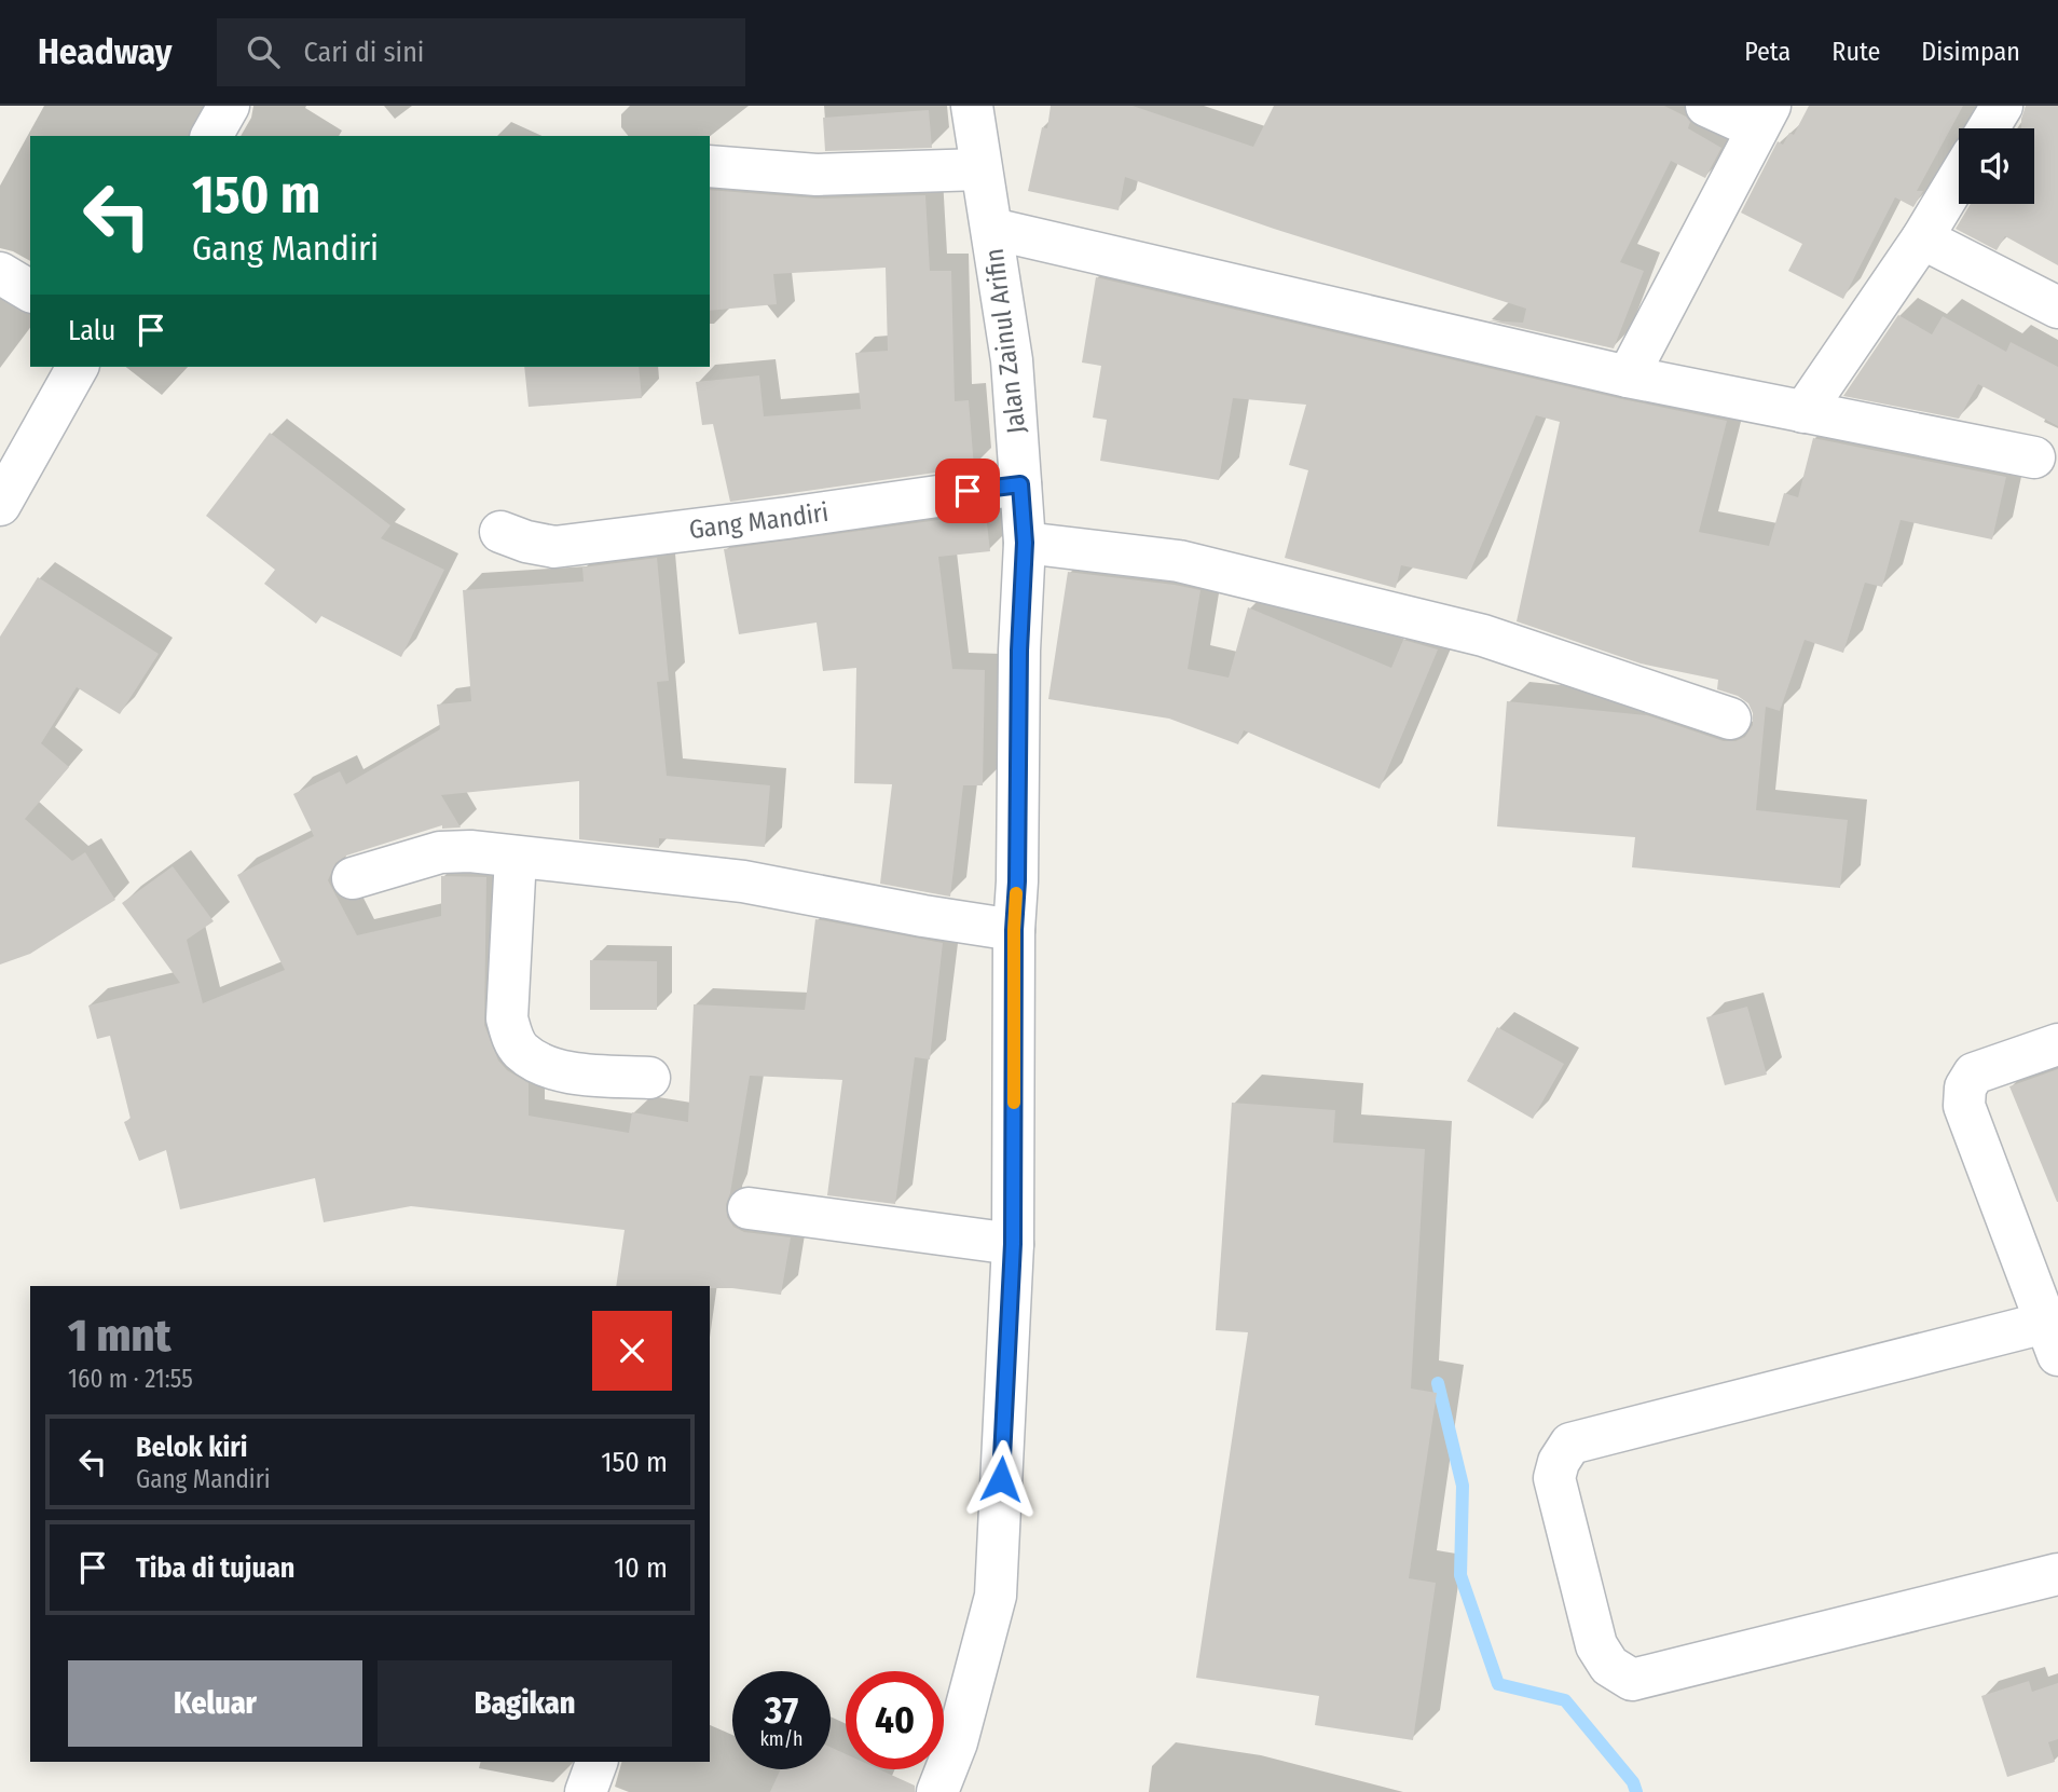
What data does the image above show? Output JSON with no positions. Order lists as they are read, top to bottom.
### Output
{
  "streets": {
    "street": ["Jalan Zainul Arifin", "Gang Mandiri"]
  },
  "crossings": [
    ["Jalan Zainul Arifin", "Gang Mandiri"]
  ],
  "page": {
    "header": "Headway",
    "search": "Cari di sini",
    "nav": ["Peta", "Rute", "Disimpan"],
    "turn": ["150 m", "Gang Mandiri"],
    "then": "Lalu",
    "heading": ["1 mnt", "160 m · 21:55"],
    "list": [
      {
        "name": "Belok kiri",
        "note": "Gang Mandiri",
        "value": "150 m"
      },
      {
        "name": "Tiba di tujuan",
        "value": "10 m"
      }
    ],
    "buttons": ["Keluar", "Bagikan"],
    "speed": "37 km/h",
    "limit": "40"
  }
}
